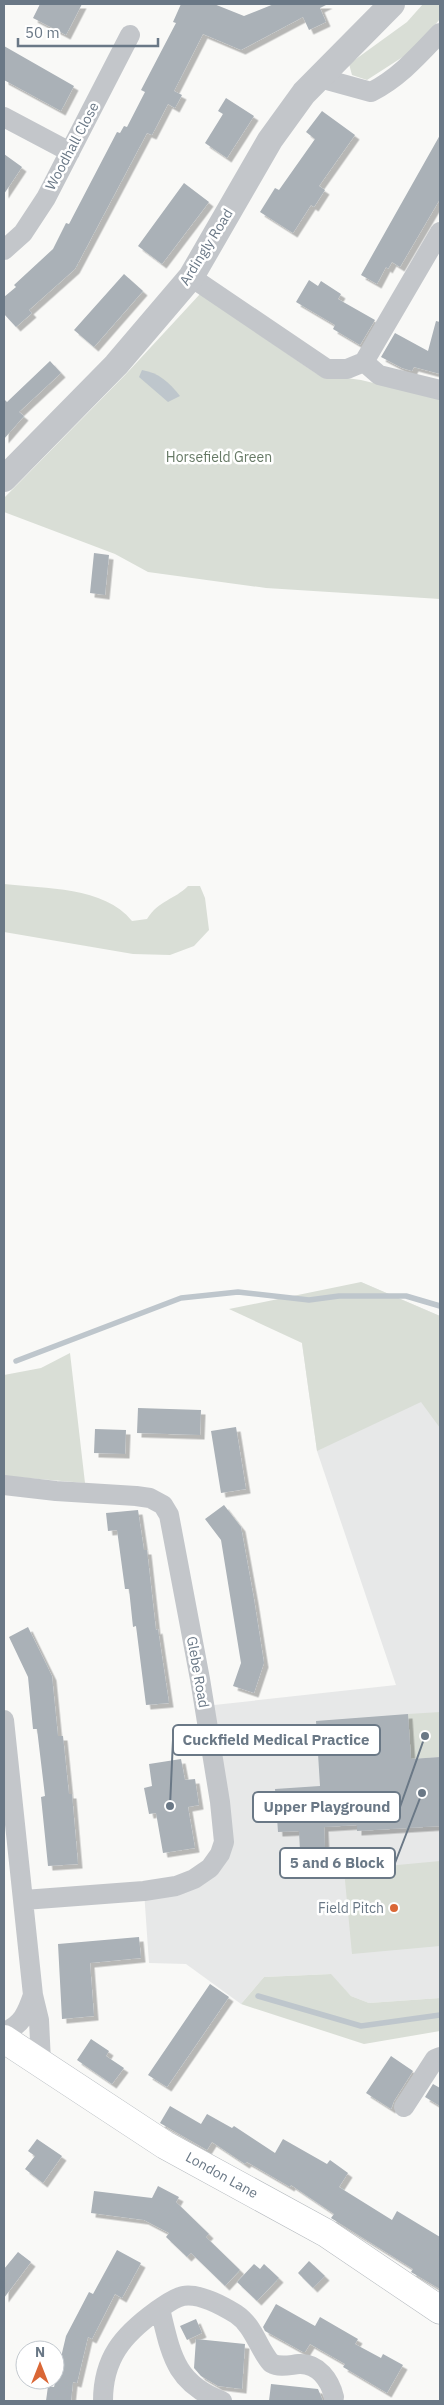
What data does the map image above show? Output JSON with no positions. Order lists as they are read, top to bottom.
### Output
{
  "streets": {
    "main road": ["London Lane"],
    "street": ["Woodhall Close", "Ardingly Road", "Glebe Road"]
  },
  "parks": ["Horsefield Green"],
  "places": [
    "Upper Playground",
    "5 and 6 Block",
    "Cuckfield Medical Practice",
    "Field Pitch"
  ],
  "scale_bar": "50 m",
  "north": "top"
}
